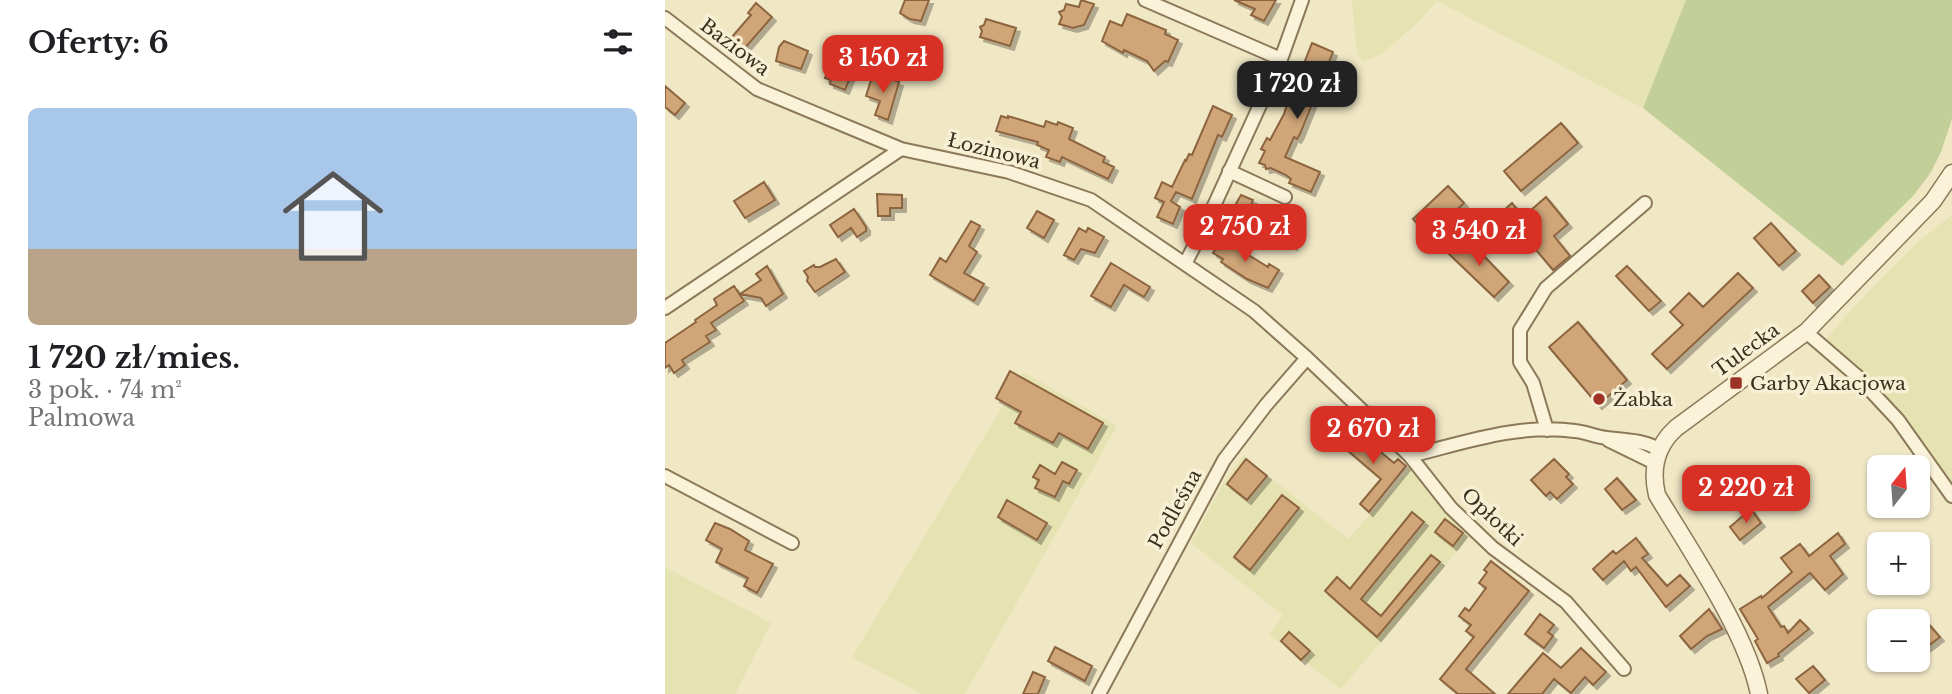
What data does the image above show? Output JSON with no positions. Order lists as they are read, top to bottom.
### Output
{
  "streets": {
    "street": [
      "Baziowa",
      "Łozinowa",
      "Tulecka",
      "Podleśna",
      "Opłotki"
    ]
  },
  "crossings": [
    ["Baziowa", "Łozinowa"],
    ["Łozinowa", "Podleśna"],
    ["Łozinowa", "Opłotki"],
    ["Podleśna", "Opłotki"]
  ],
  "places": {
    "transit": ["Garby Akacjowa"],
    "other": ["Żabka"]
  },
  "north": "top",
  "page": {
    "heading": "Oferty: 6",
    "price": [
      "3 150 zł",
      "1 720 zł",
      "2 750 zł",
      "3 540 zł",
      "2 670 zł",
      "2 220 zł"
    ],
    "list": [
      {
        "name": "1 720 zł/mies.",
        "note": "3 pok. · 74 m² · Palmowa"
      }
    ],
    "map_buttons": ["+", "−"]
  }
}
